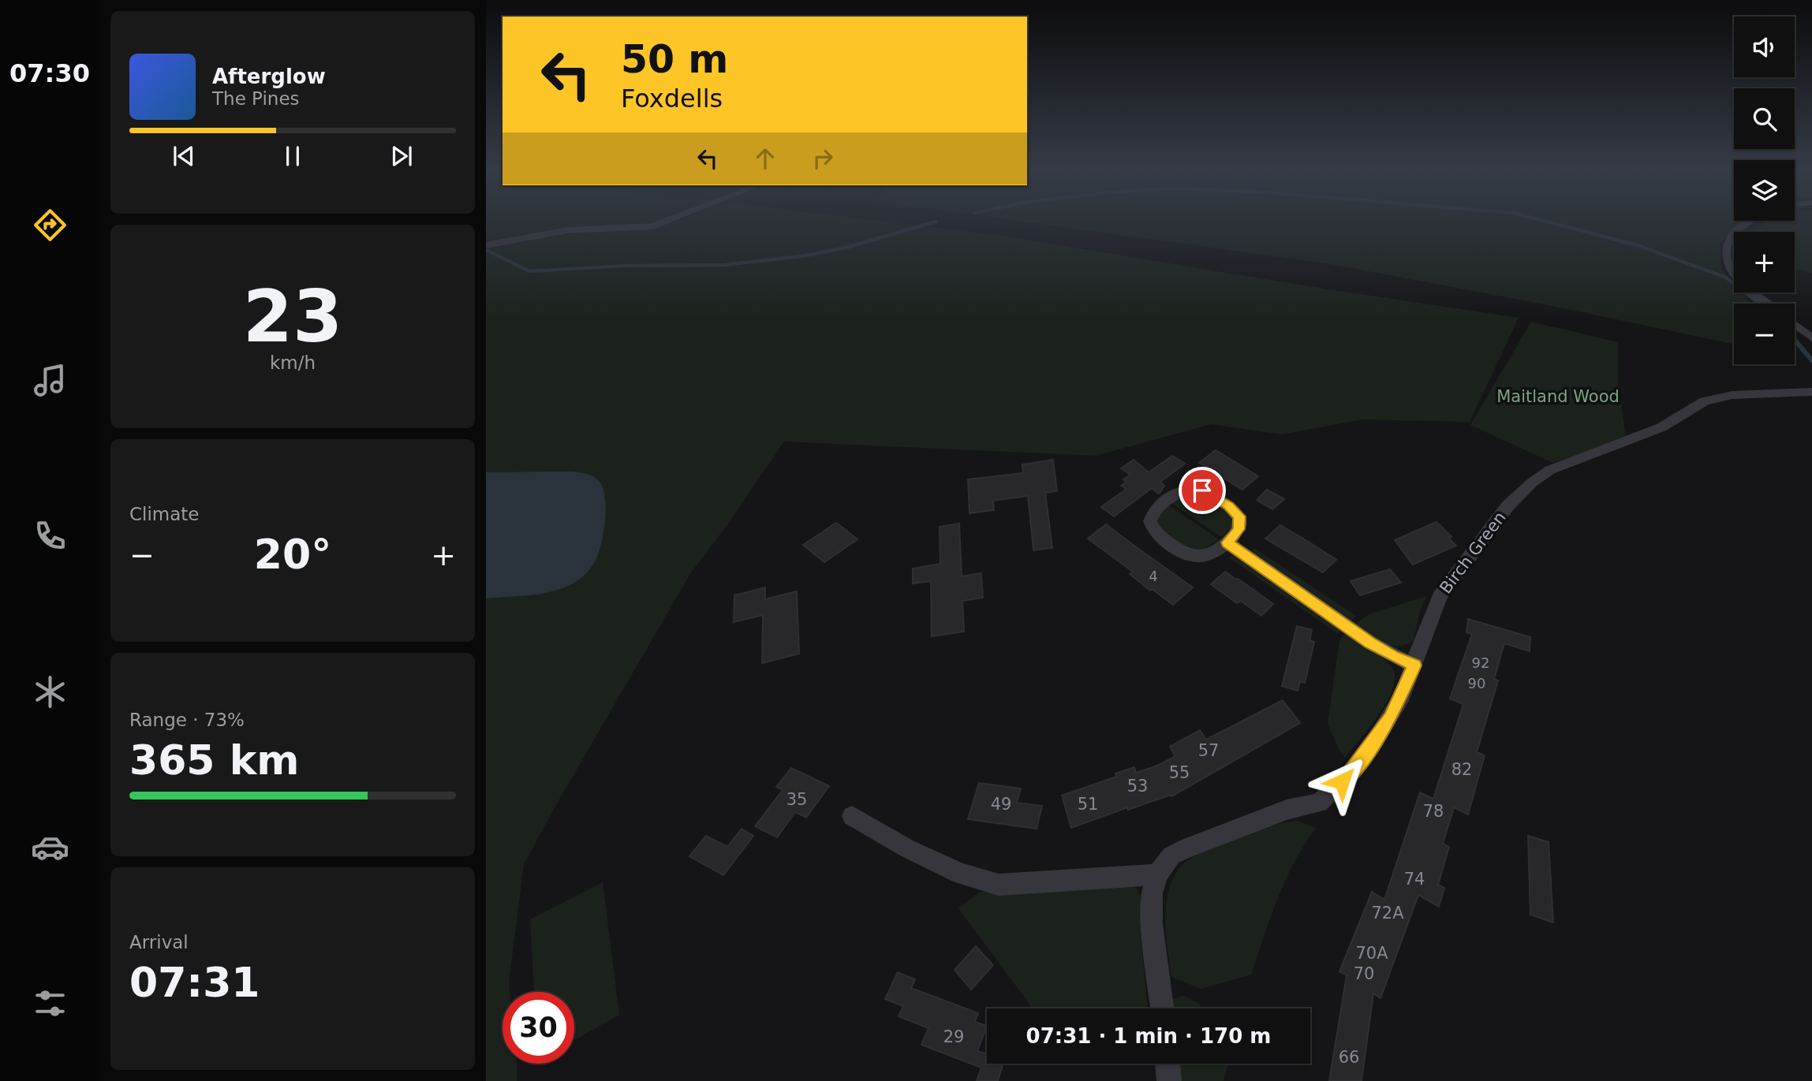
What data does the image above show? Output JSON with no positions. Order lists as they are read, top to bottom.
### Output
{
  "streets": {
    "street": ["Birch Green"]
  },
  "parks": ["Maitland Wood"],
  "house_numbers": [
    "4",
    "92",
    "90",
    "57",
    "82",
    "55",
    "53",
    "35",
    "49",
    "51",
    "78",
    "74",
    "72A",
    "70A",
    "70",
    "29",
    "66"
  ],
  "page": {
    "tabs": "07:30",
    "map_buttons": ["+", "−"],
    "turn": ["50 m", "Foxdells"],
    "song": ["Afterglow", "The Pines"],
    "tile": [
      ["23", "km/h"],
      "Climate",
      ["Range · 73%", "365 km"],
      ["Arrival", "07:31"]
    ],
    "heat": ["−", "20°", "+"],
    "limit": "30",
    "trip": "07:31 · 1 min · 170 m"
  }
}
